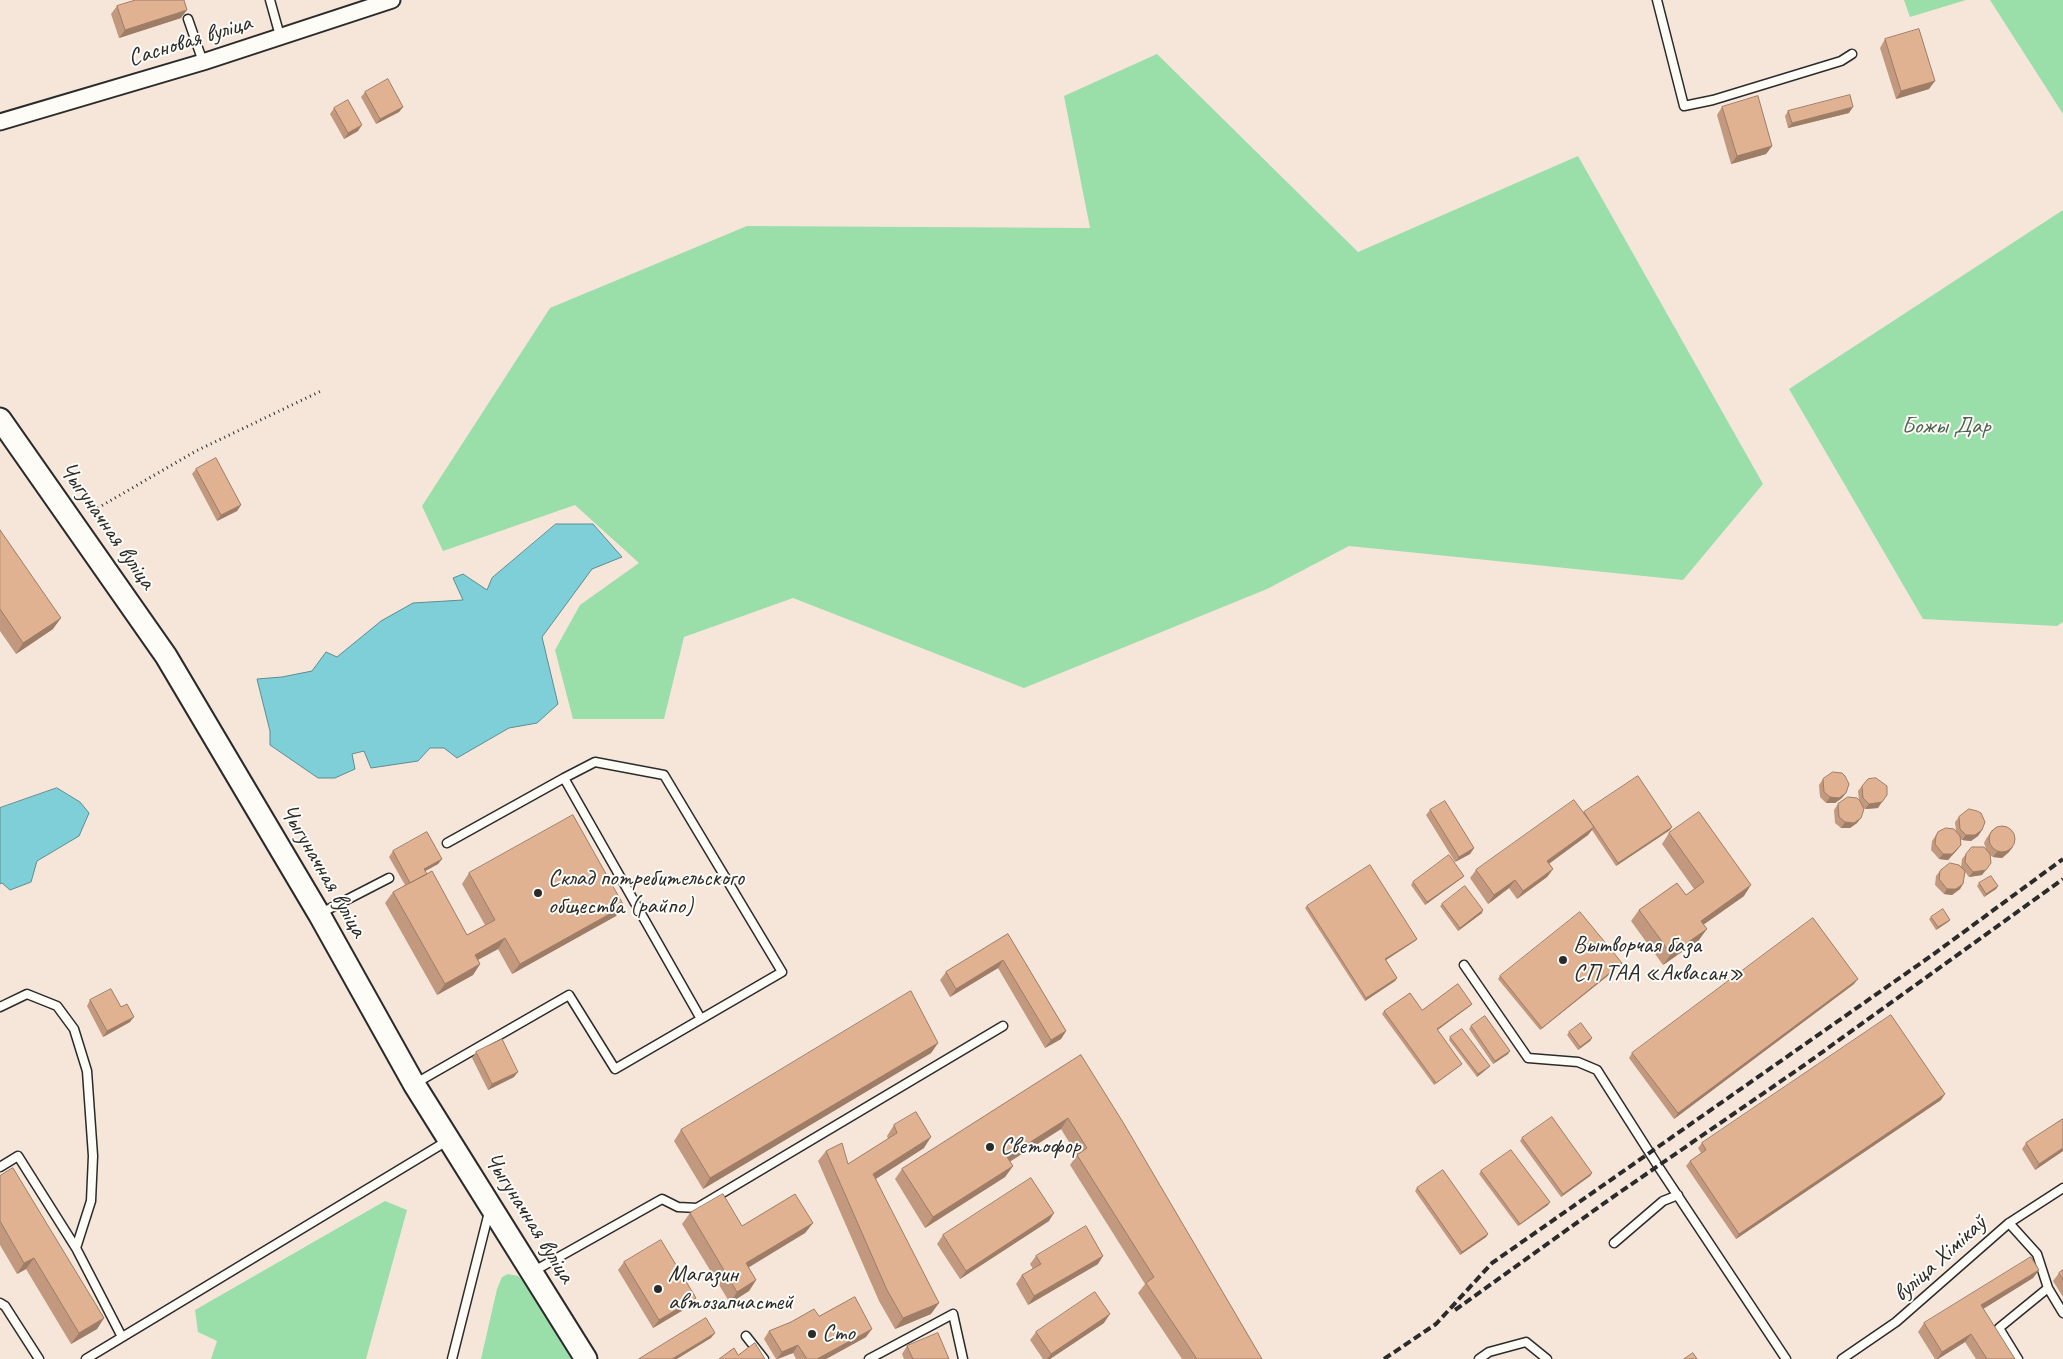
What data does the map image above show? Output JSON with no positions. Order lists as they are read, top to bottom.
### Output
{
  "streets": {
    "street": ["Сасновая вуліца", "Чыгуначная вуліца"],
    "lane": ["вуліца Хімікаў"]
  },
  "parks": ["Божы Дар"],
  "places": [
    "Склад потребительского общества (райпо)",
    "Вытворчая база СП ТАА «Аквасан»",
    "Светофор",
    "Магазин автозапчастей",
    "Сто"
  ]
}
